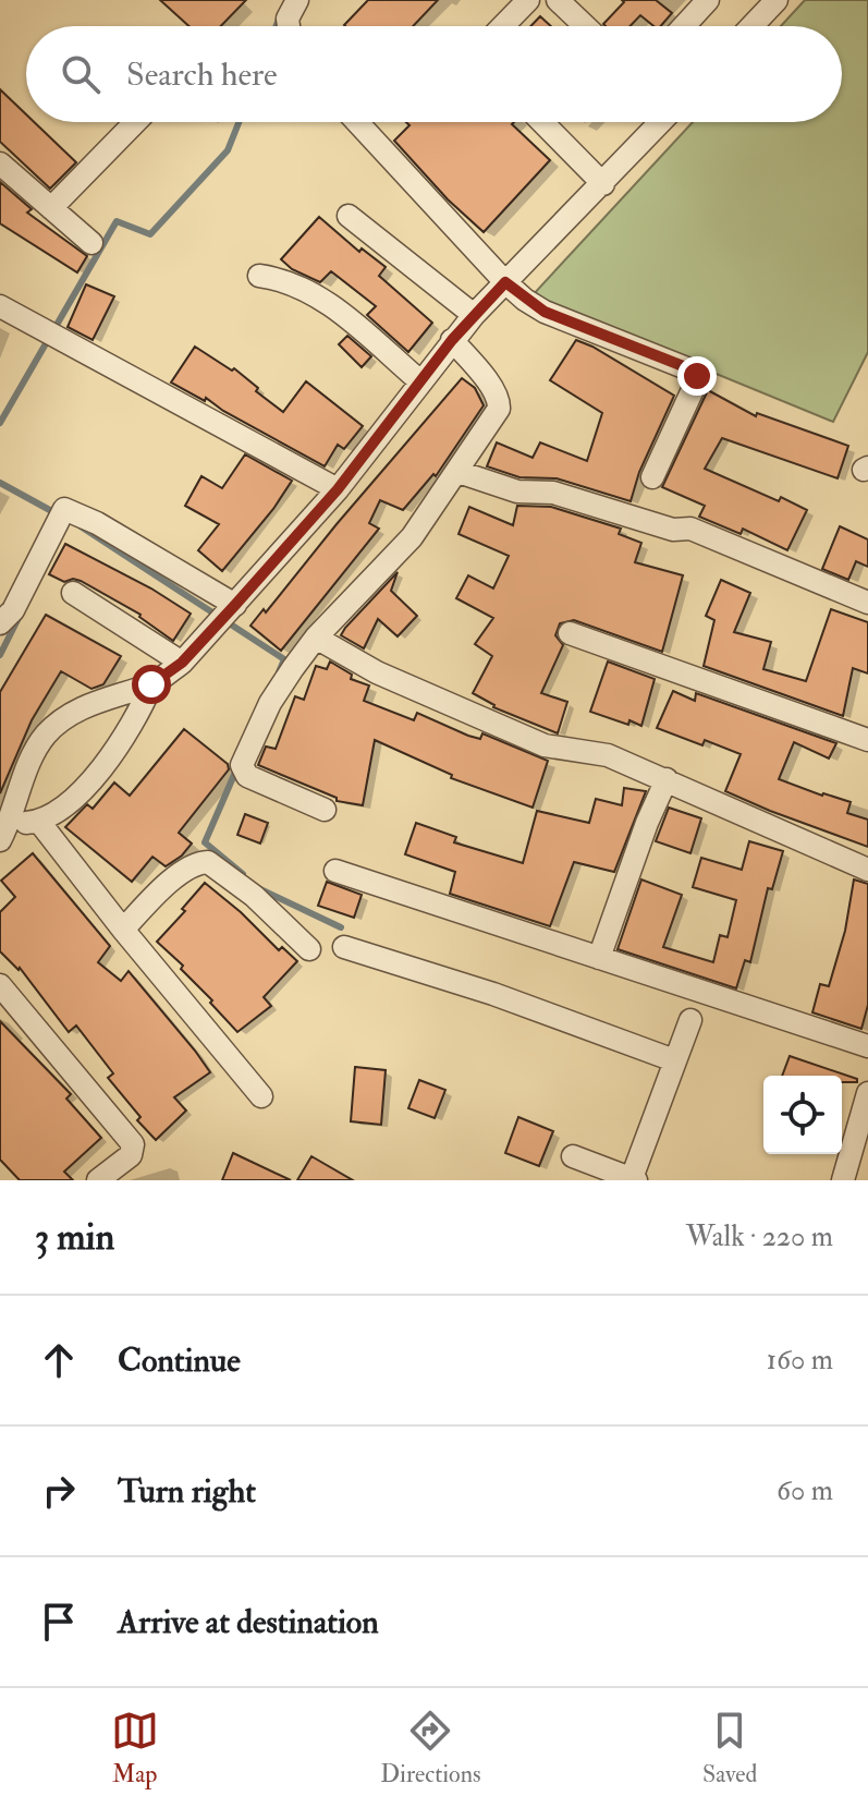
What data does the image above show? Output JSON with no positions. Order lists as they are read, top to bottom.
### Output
{
  "page": {
    "search": "Search here",
    "heading": ["3 min", "Walk · 220 m"],
    "list": [
      ["Continue", "160 m"],
      ["Turn right", "60 m"],
      "Arrive at destination"
    ],
    "nav": ["Map", "Directions", "Saved"]
  }
}
